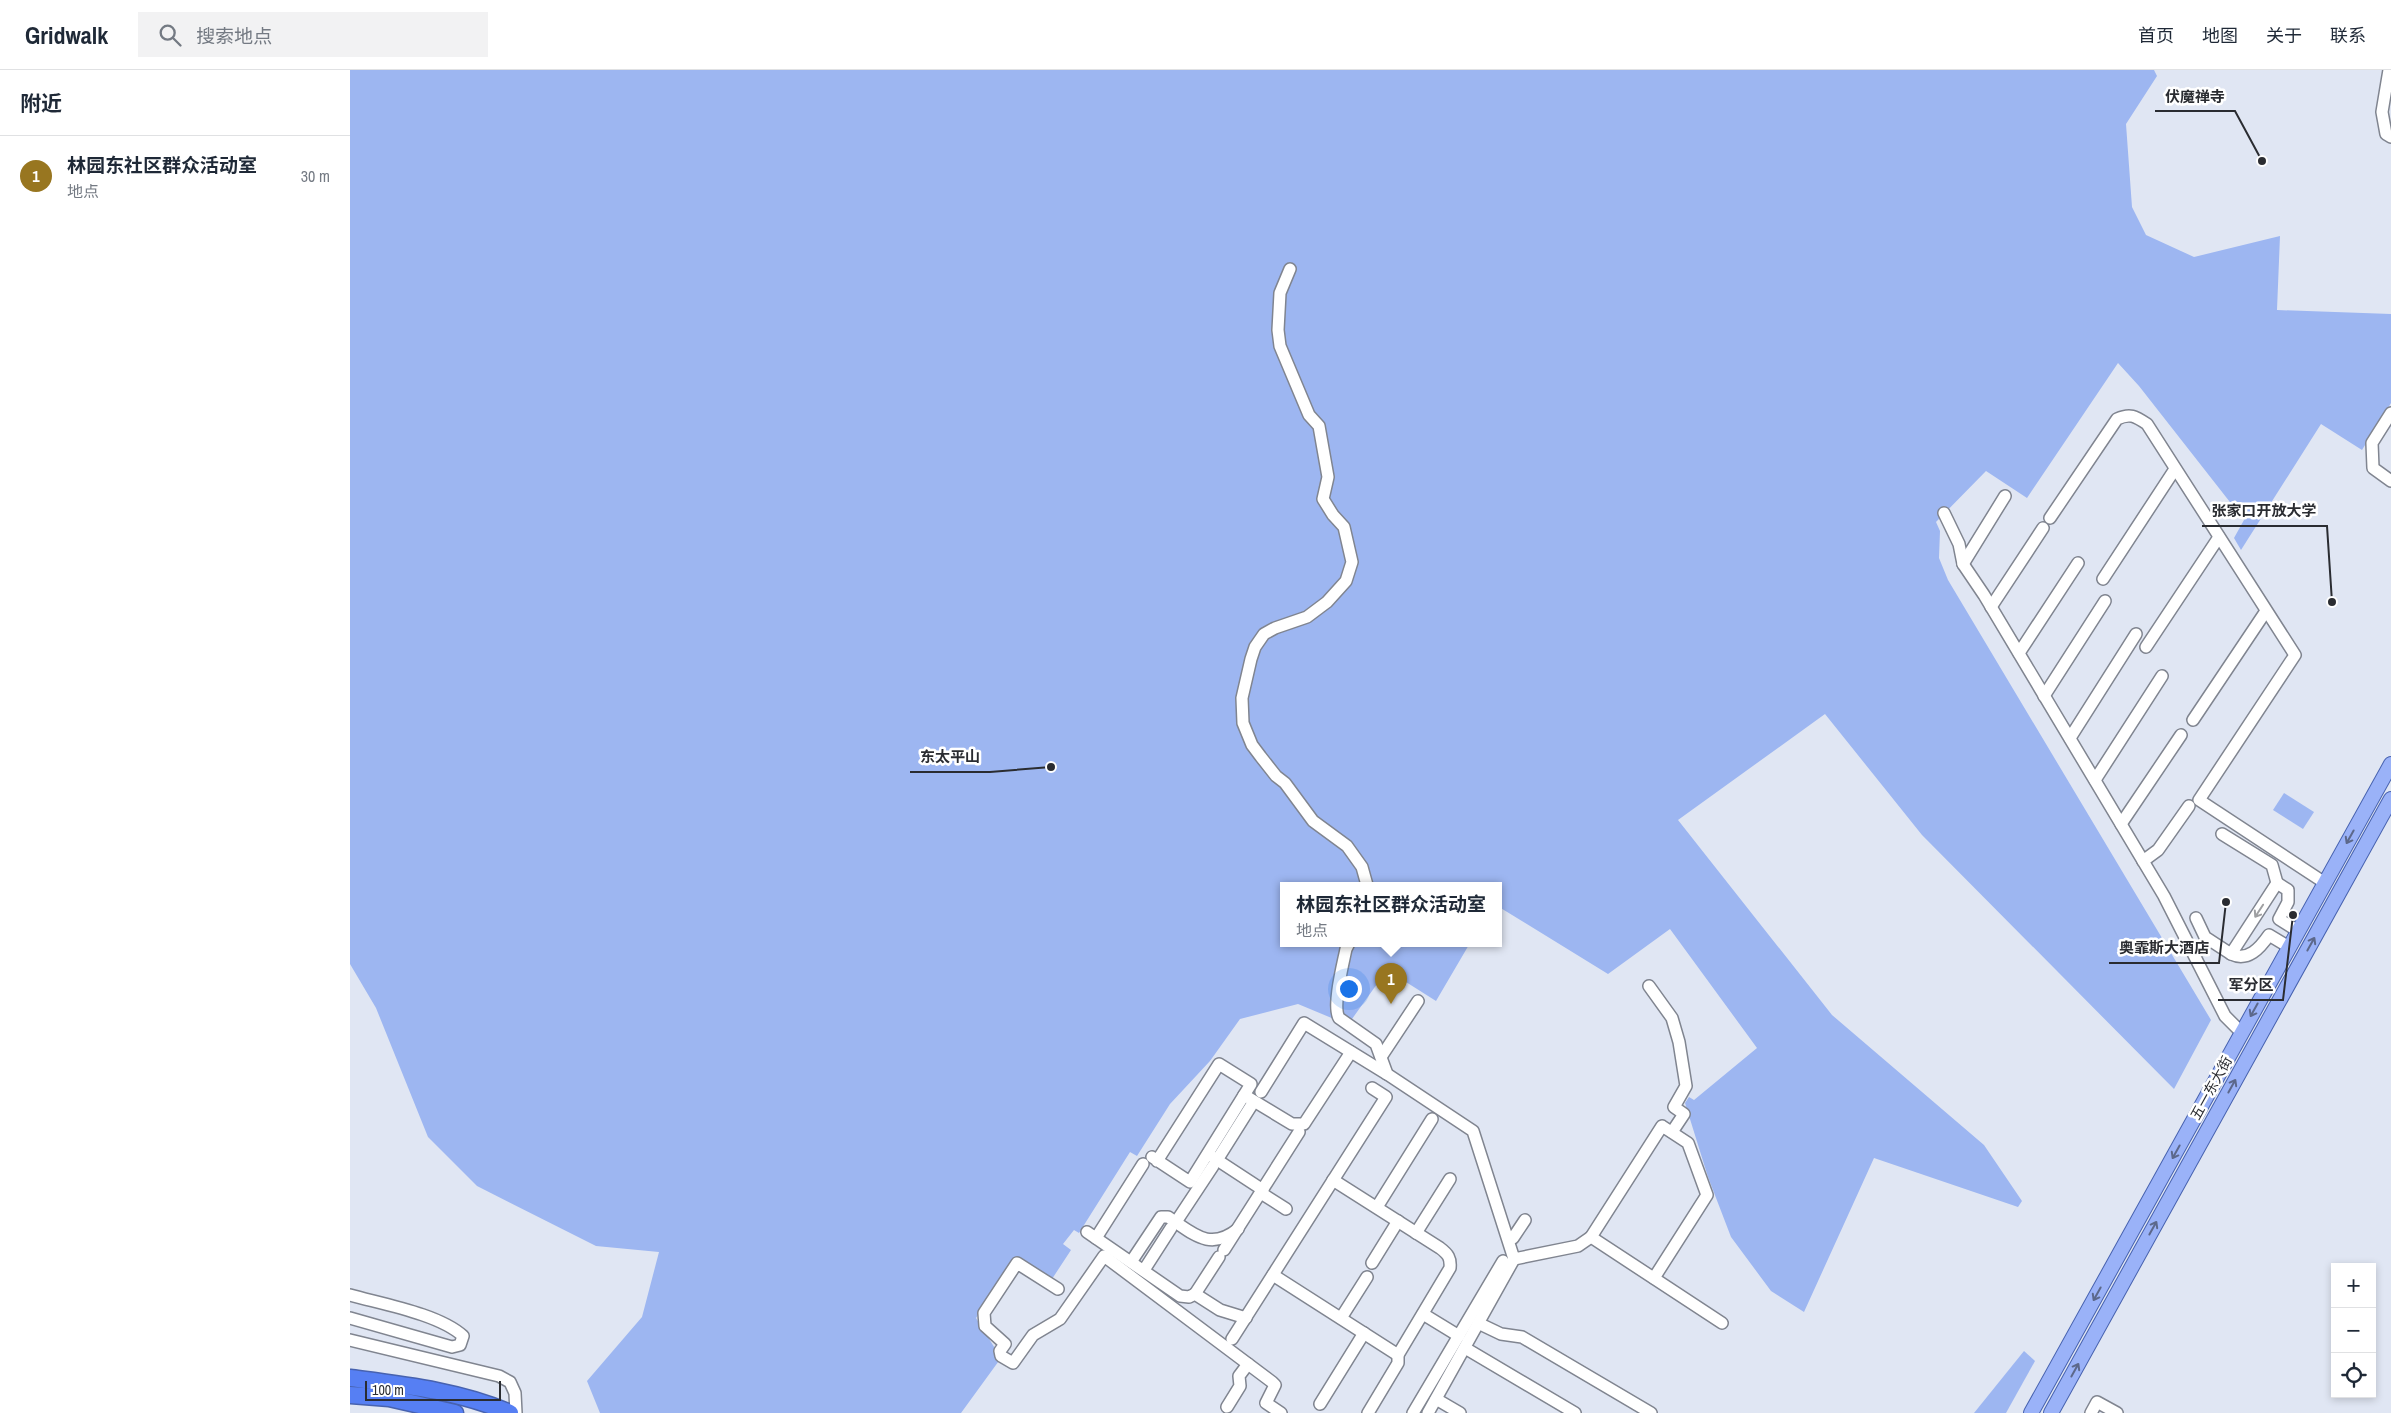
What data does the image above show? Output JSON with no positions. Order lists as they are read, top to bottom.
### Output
{
  "streets": {
    "main road": ["五一东大街"]
  },
  "places": [
    "伏魔禅寺",
    "张家口开放大学",
    "东太平山",
    "奥霏斯大酒店",
    "军分区"
  ],
  "scale_bar": "100 m",
  "page": {
    "header": "Gridwalk",
    "search": "搜索地点",
    "nav": [
      "首页",
      "地图",
      "关于",
      "联系"
    ],
    "heading": "附近",
    "list": [
      {
        "mark": "1",
        "name": "林园东社区群众活动室",
        "note": "地点",
        "value": "30 m"
      }
    ],
    "popup": ["林园东社区群众活动室", "地点"],
    "pins": "1",
    "map_buttons": ["+", "−"],
    "scale": "100 m"
  }
}
